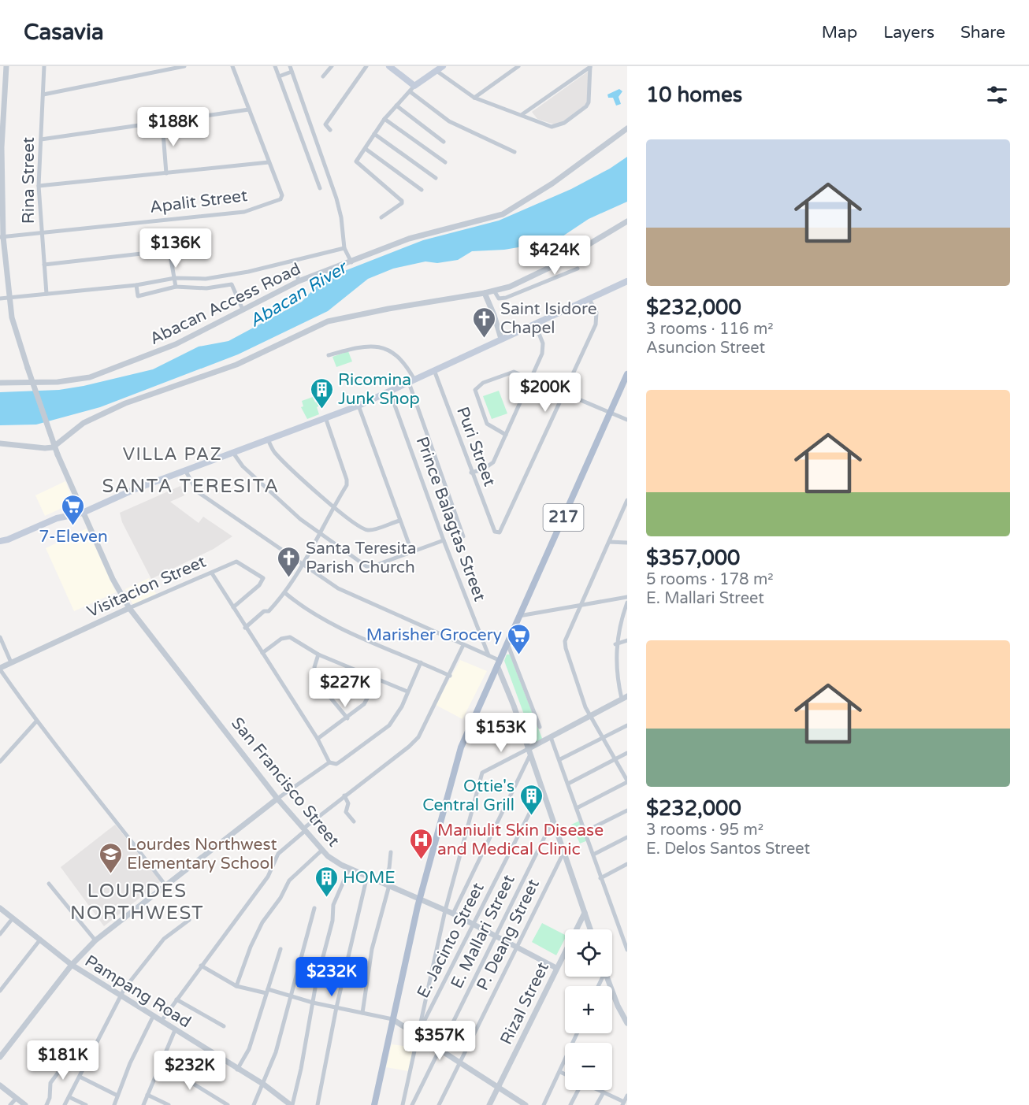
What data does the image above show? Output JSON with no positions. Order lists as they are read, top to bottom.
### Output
{
  "streets": {
    "main road": ["217"],
    "street": [
      "Rina Street",
      "Apalit Street",
      "Abacan Access Road",
      "Puri Street",
      "Prince Balagtas Street",
      "Visitacion Street",
      "San Francisco Street",
      "E. Mallari Street",
      "P. Deang Street",
      "E. Jacinto Street",
      "Pampang Road",
      "Rizal Street"
    ]
  },
  "crossings": [
    ["Rina Street", "Apalit Street"],
    ["Apalit Street", "San Francisco Street"],
    ["217", "San Francisco Street"],
    ["Visitacion Street", "San Francisco Street"],
    ["San Francisco Street", "E. Mallari Street"],
    ["San Francisco Street", "P. Deang Street"],
    ["San Francisco Street", "E. Jacinto Street"],
    ["San Francisco Street", "Rizal Street"]
  ],
  "districts": ["VILLA PAZ", "SANTA TERESITA", "LOURDES NORTHWEST"],
  "water": ["Abacan River"],
  "places": {
    "church": ["Saint Isidore Chapel", "Santa Teresita Parish Church"],
    "building": ["Ricomina Junk Shop", "Ottie's Central Grill", "HOME"],
    "supermarket": ["7-Eleven", "Marisher Grocery"],
    "hospital": ["Maniulit Skin Disease and Medical Clinic"],
    "school or university": ["Lourdes Northwest Elementary School"]
  },
  "page": {
    "header": "Casavia",
    "nav": ["Map", "Layers", "Share"],
    "heading": "10 homes",
    "price": [
      "$188K",
      "$136K",
      "$424K",
      "$200K",
      "$227K",
      "$153K",
      "$232K",
      "$357K",
      "$181K",
      "$232K"
    ],
    "list": [
      {
        "name": "$232,000",
        "note": "3 rooms · 116 m² · Asuncion Street"
      },
      {
        "name": "$357,000",
        "note": "5 rooms · 178 m² · E. Mallari Street"
      },
      {
        "name": "$232,000",
        "note": "3 rooms · 95 m² · E. Delos Santos Street"
      }
    ],
    "map_buttons": ["+", "−"]
  }
}
